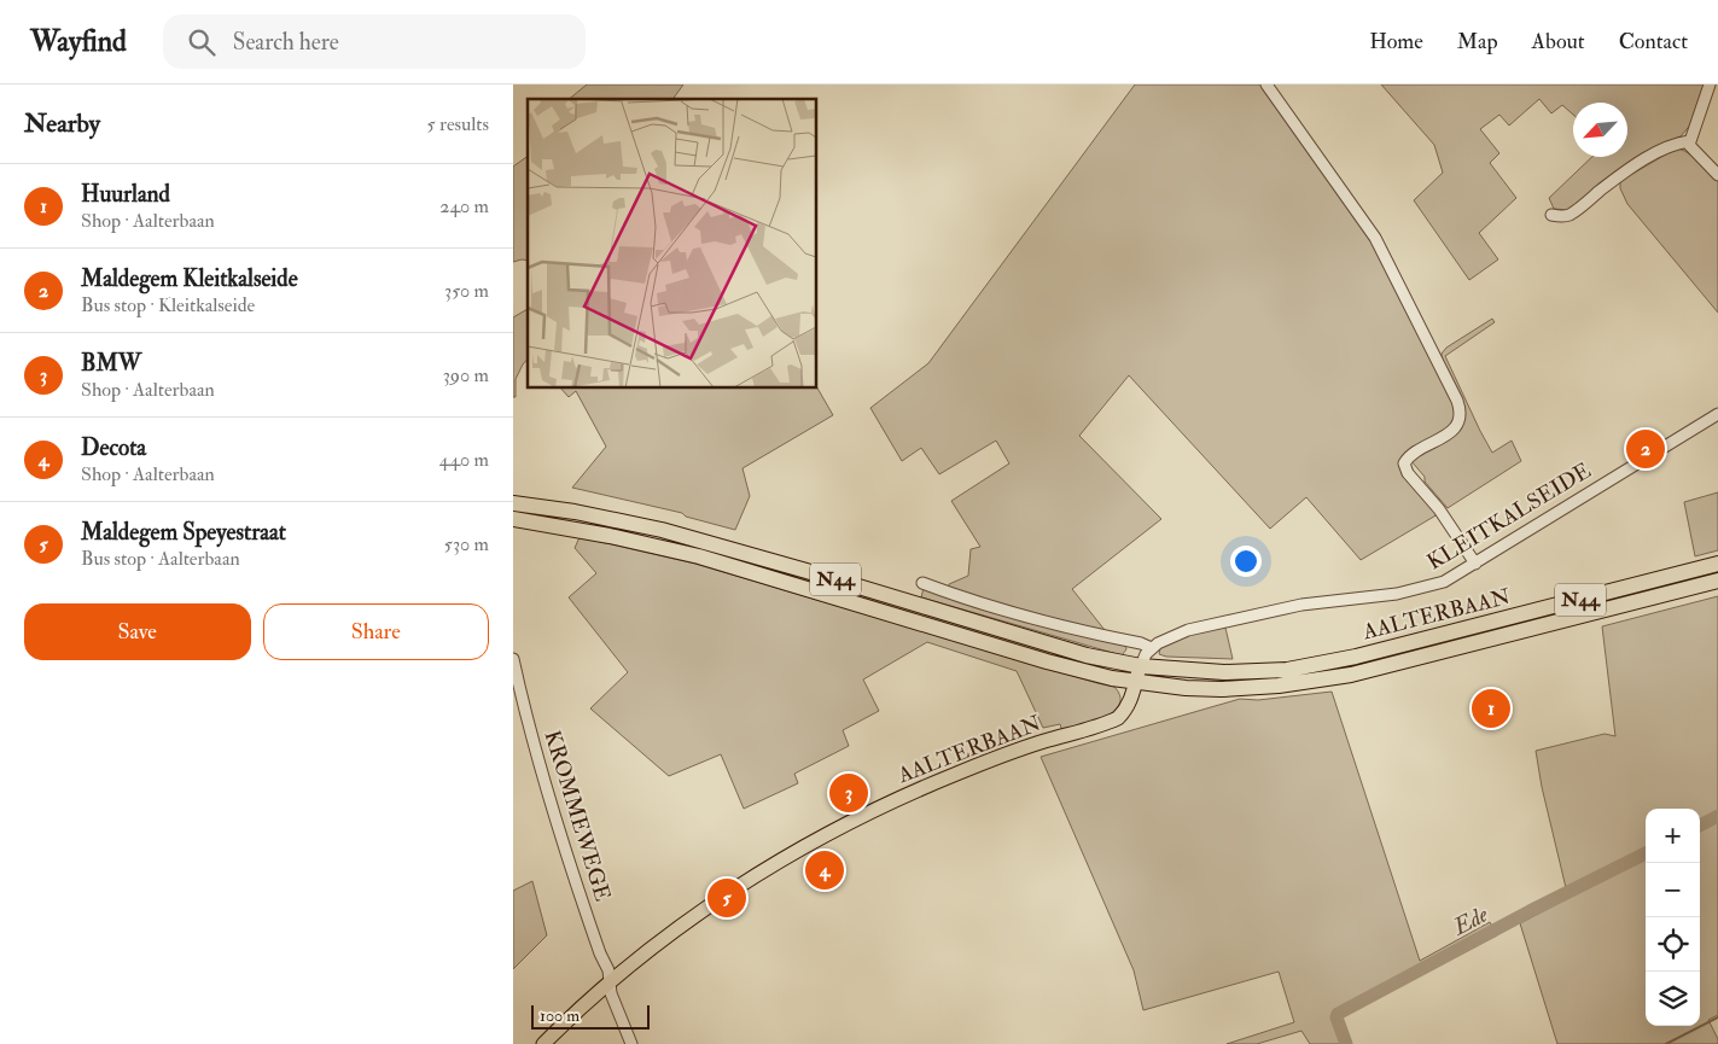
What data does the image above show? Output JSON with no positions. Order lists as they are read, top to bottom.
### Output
{
  "streets": {
    "highway": ["N44", "AALTERBAAN"],
    "street": ["KLEITKALSEIDE", "KROMMEWEGE"]
  },
  "crossings": [
    ["N44", "AALTERBAAN"],
    ["AALTERBAAN", "KROMMEWEGE"]
  ],
  "water": ["Ede"],
  "scale_bar": "100 m",
  "north": "bottom left",
  "page": {
    "header": "Wayfind",
    "search": "Search here",
    "nav": [
      "Home",
      "Map",
      "About",
      "Contact"
    ],
    "heading": ["Nearby", "5 results"],
    "list": [
      {
        "mark": "1",
        "name": "Huurland",
        "note": "Shop · Aalterbaan",
        "value": "240 m"
      },
      {
        "mark": "2",
        "name": "Maldegem Kleitkalseide",
        "note": "Bus stop · Kleitkalseide",
        "value": "350 m"
      },
      {
        "mark": "3",
        "name": "BMW",
        "note": "Shop · Aalterbaan",
        "value": "390 m"
      },
      {
        "mark": "4",
        "name": "Decota",
        "note": "Shop · Aalterbaan",
        "value": "440 m"
      },
      {
        "mark": "5",
        "name": "Maldegem Speyestraat",
        "note": "Bus stop · Aalterbaan",
        "value": "530 m"
      }
    ],
    "pins": [
      "2",
      "1",
      "3",
      "4",
      "5"
    ],
    "buttons": ["Save", "Share"],
    "map_buttons": ["+", "−"],
    "scale": "100 m"
  }
}
